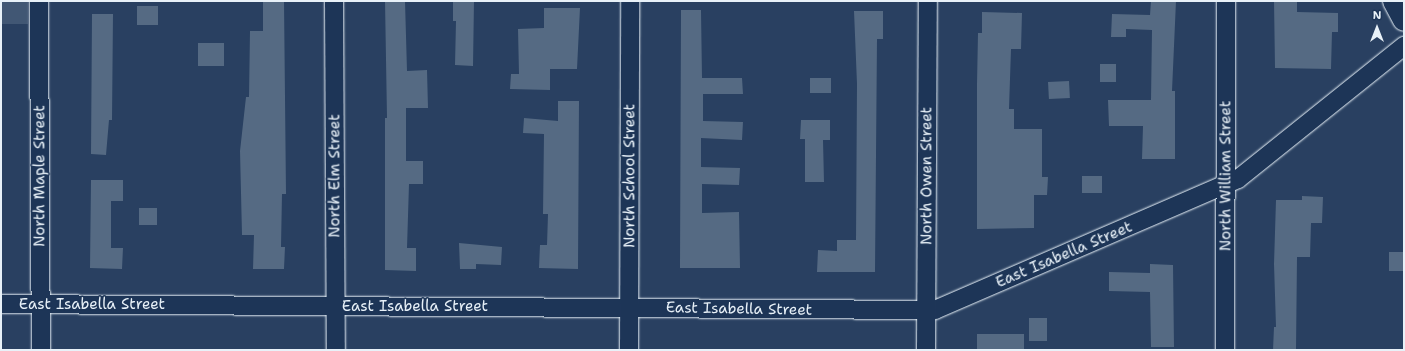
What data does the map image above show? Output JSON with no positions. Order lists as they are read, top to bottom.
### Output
{
  "streets": {
    "street": [
      "North Maple Street",
      "North Elm Street",
      "North School Street",
      "North Owen Street",
      "North William Street",
      "East Isabella Street"
    ]
  },
  "crossings": [
    ["North Maple Street", "East Isabella Street"],
    ["North Elm Street", "East Isabella Street"],
    ["North School Street", "East Isabella Street"],
    ["North Owen Street", "East Isabella Street"],
    ["North William Street", "East Isabella Street"]
  ],
  "north": "top"
}
